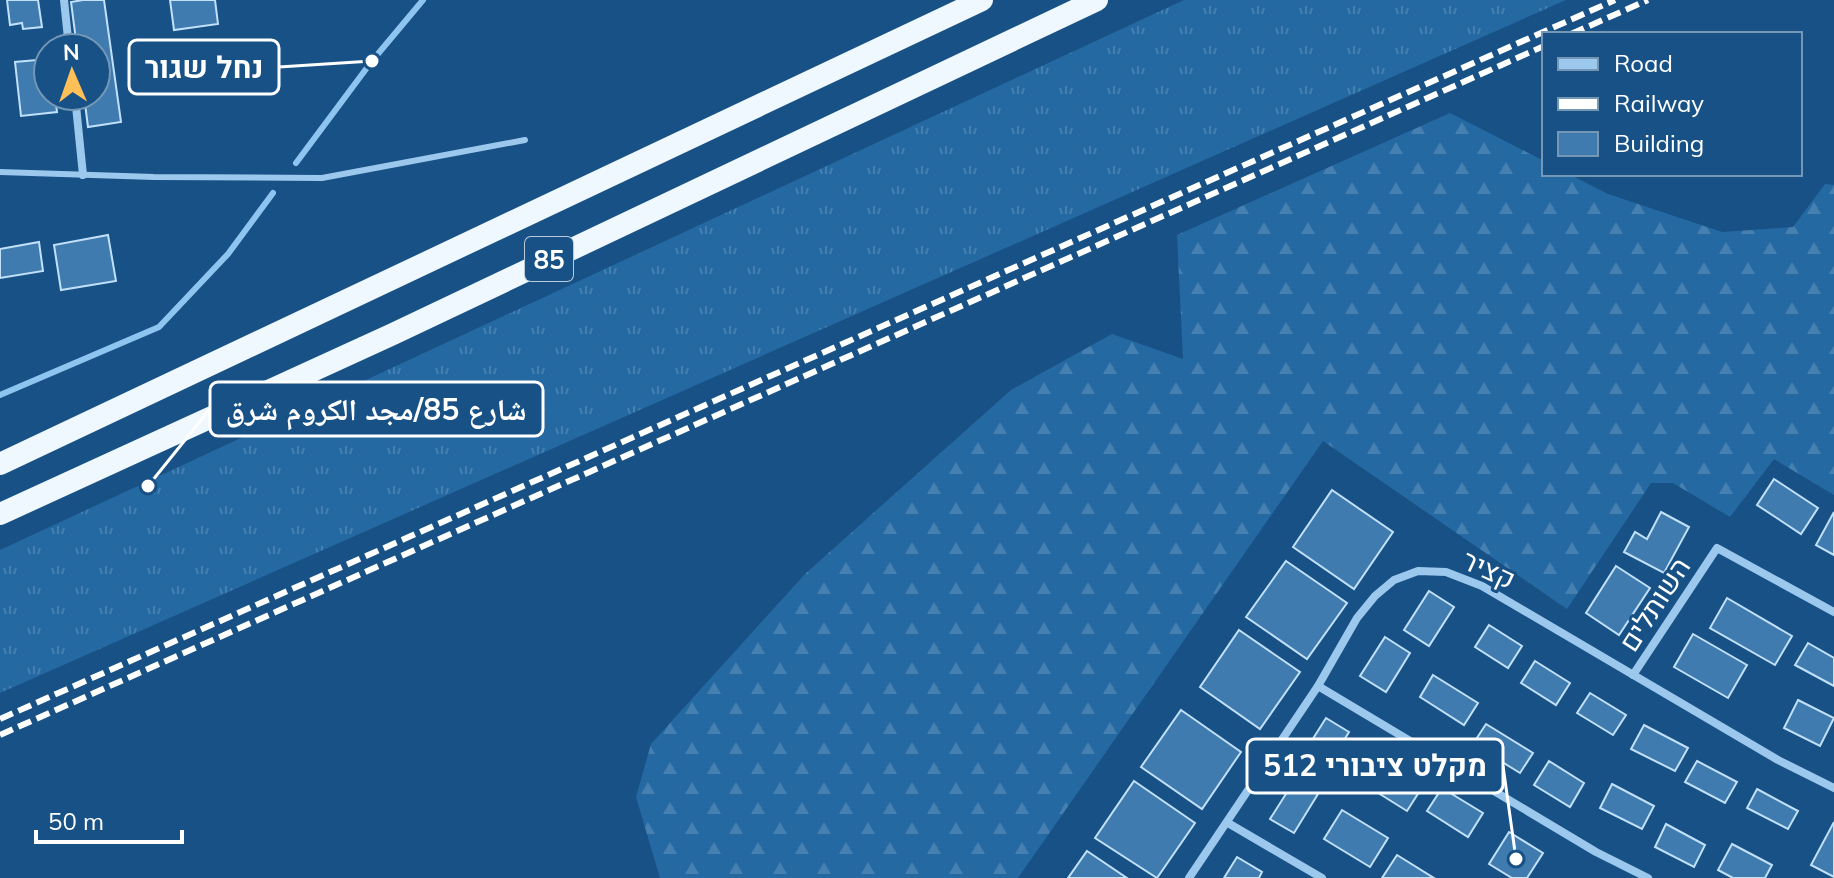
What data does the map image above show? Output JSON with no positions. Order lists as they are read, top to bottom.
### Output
{
  "streets": {
    "highway": ["85"],
    "street": ["קציר", "השותלים"]
  },
  "crossings": [
    ["קציר", "השותלים"]
  ],
  "places": ["נחל שגור", "شارع 85/مجد الكروم شرق", "מקלט ציבורי 512"],
  "legend": ["Road", "Railway", "Building"],
  "scale_bar": "50 m",
  "north": "top"
}
